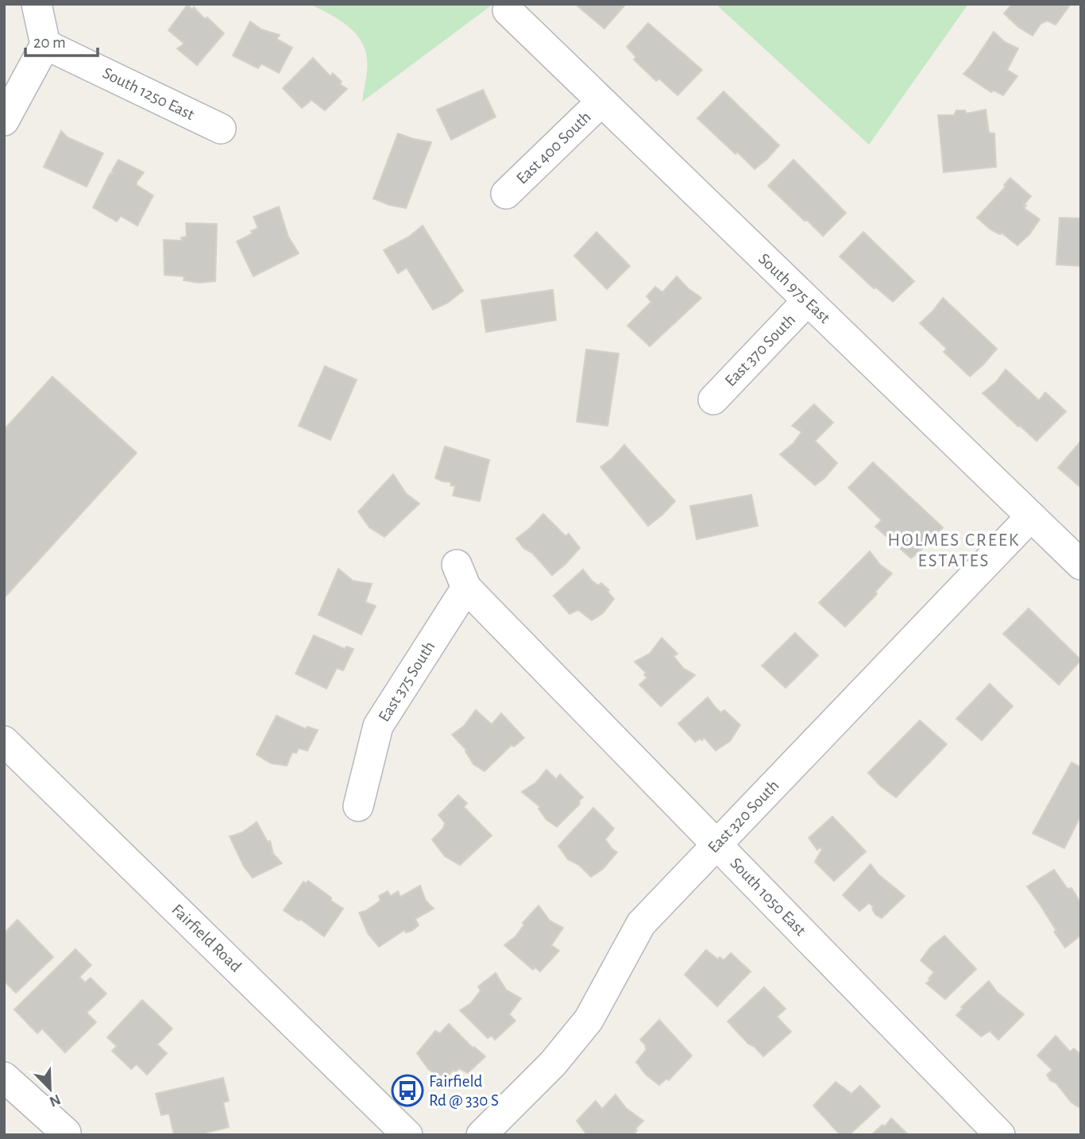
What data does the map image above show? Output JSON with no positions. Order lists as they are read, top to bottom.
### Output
{
  "streets": {
    "street": [
      "South 1250 East",
      "East 400 South",
      "South 975 East",
      "East 370 South",
      "East 375 South",
      "East 320 South",
      "South 1050 East",
      "Fairfield Road"
    ]
  },
  "crossings": [
    ["East 400 South", "South 975 East"],
    ["South 975 East", "East 370 South"],
    ["South 975 East", "East 320 South"],
    ["East 375 South", "South 1050 East"],
    ["East 320 South", "South 1050 East"]
  ],
  "districts": ["HOLMES CREEK ESTATES"],
  "places": {
    "bus stop": ["Fairfield Rd @ 330 S"]
  },
  "scale_bar": "20 m",
  "north": "bottom right"
}
